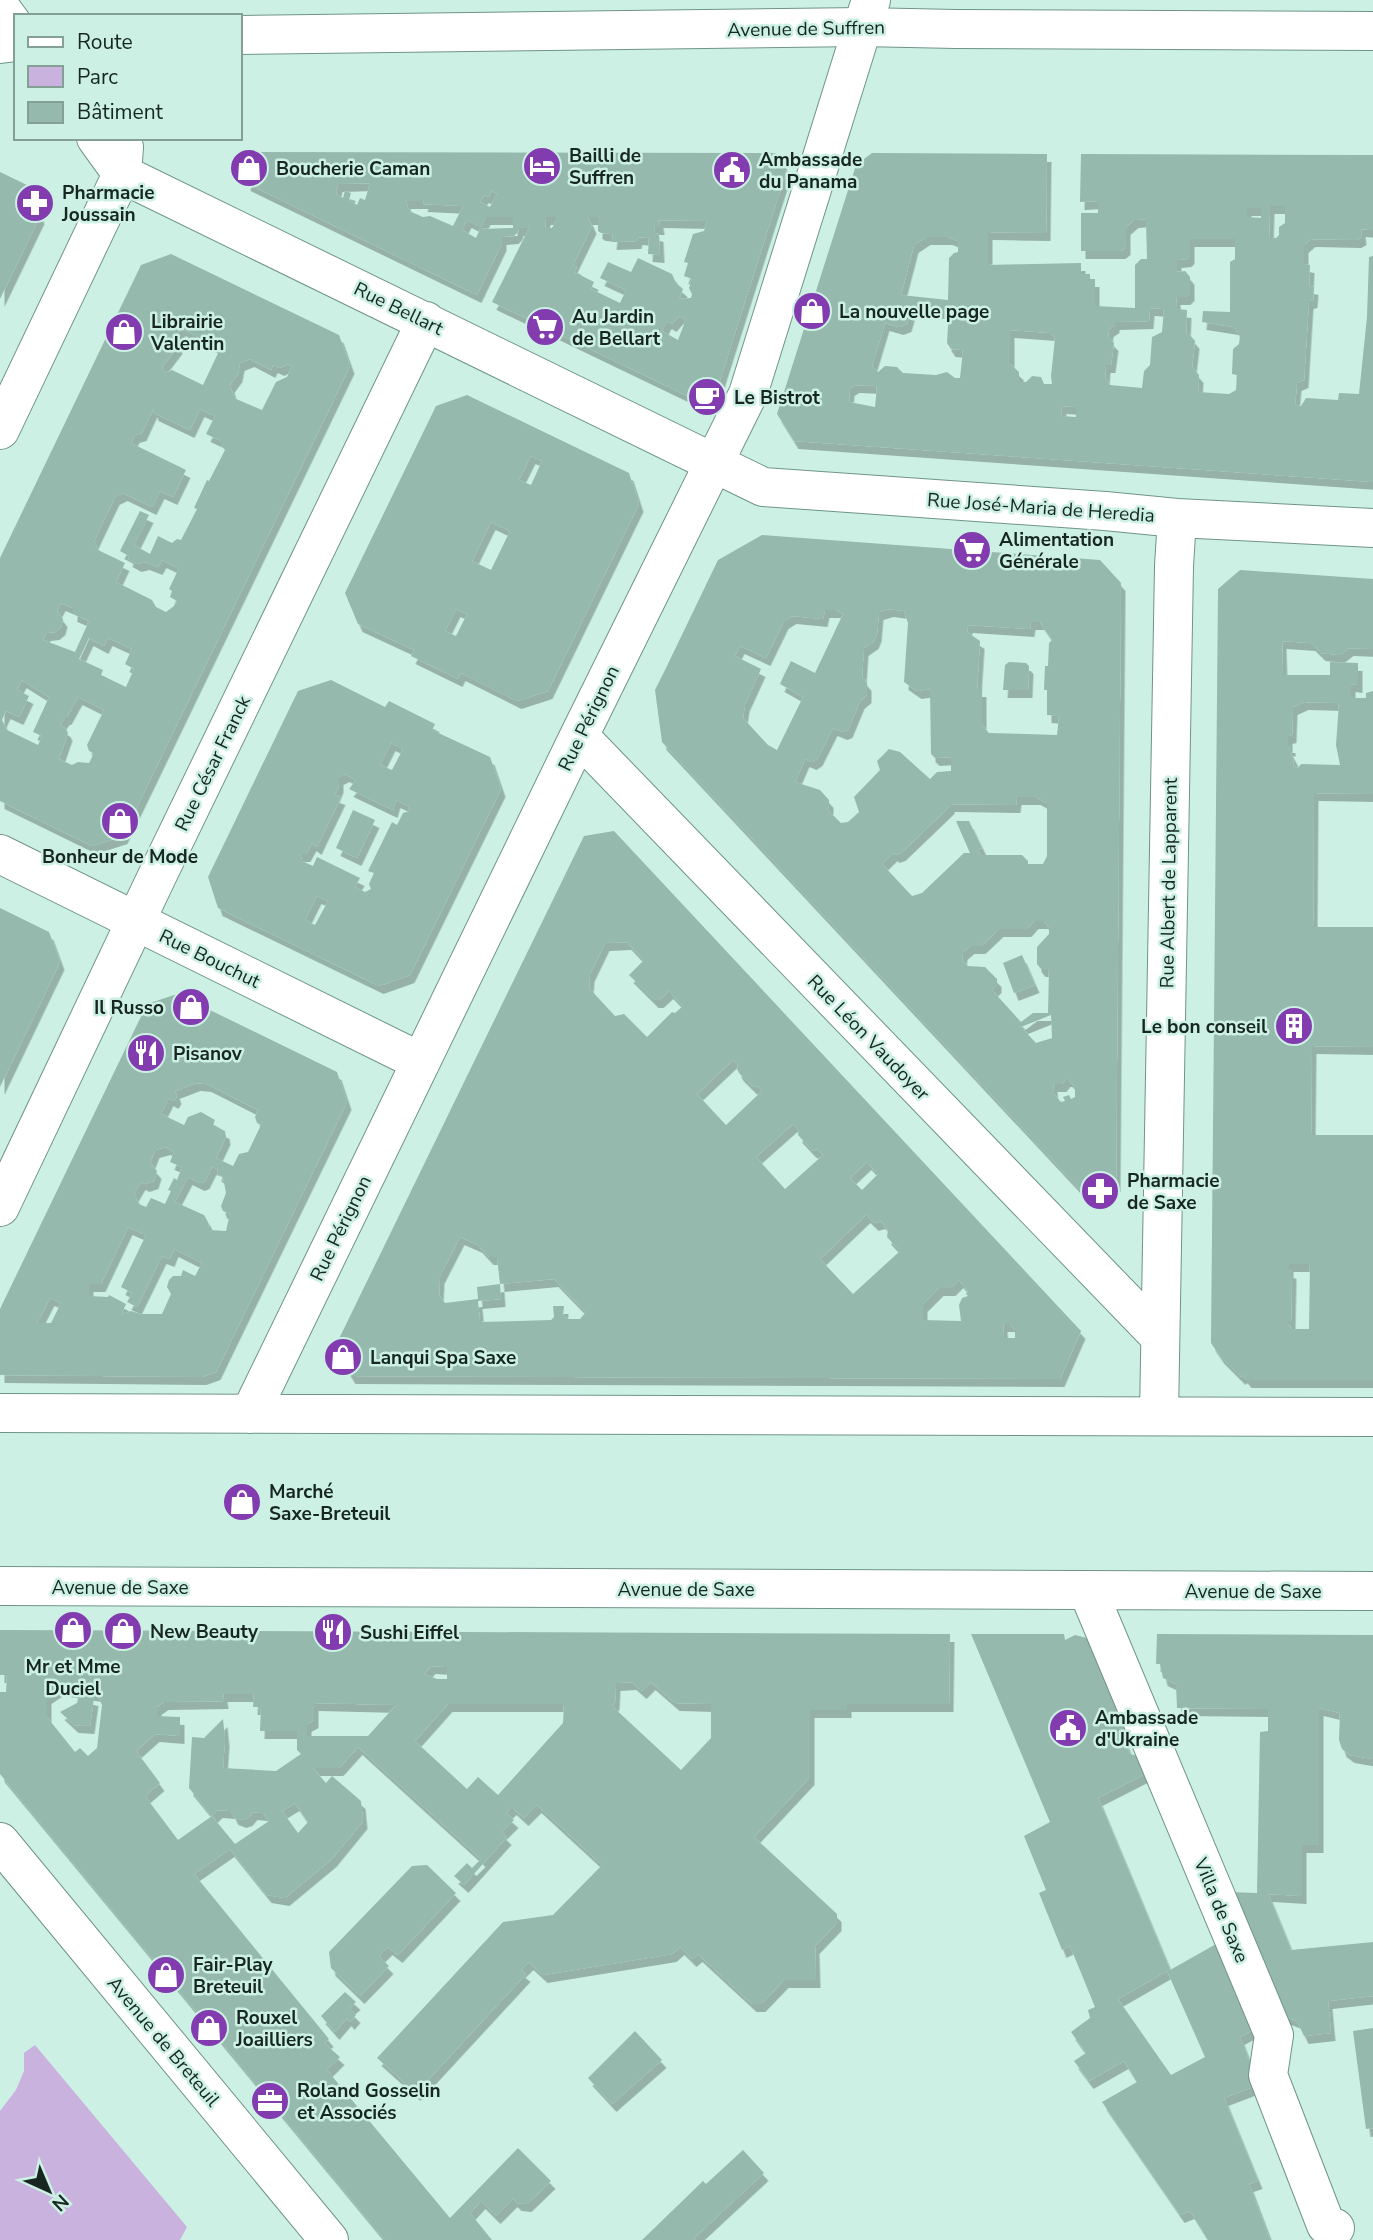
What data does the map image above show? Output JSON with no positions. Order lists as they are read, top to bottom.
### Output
{
  "streets": {
    "street": [
      "Avenue de Suffren",
      "Rue Bellart",
      "Rue José-Maria de Heredia",
      "Rue Pérignon",
      "Rue César Franck",
      "Rue Albert de Lapparent",
      "Rue Bouchut",
      "Rue Léon Vaudoyer",
      "Avenue de Saxe",
      "Villa de Saxe",
      "Avenue de Breteuil"
    ]
  },
  "crossings": [
    ["Avenue de Suffren", "Rue Pérignon"],
    ["Rue Bellart", "Rue José-Maria de Heredia"],
    ["Rue Bellart", "Rue Pérignon"],
    ["Rue Bellart", "Rue César Franck"],
    ["Rue José-Maria de Heredia", "Rue Pérignon"],
    ["Rue José-Maria de Heredia", "Rue Albert de Lapparent"],
    ["Rue Pérignon", "Rue Bouchut"],
    ["Rue Pérignon", "Rue Léon Vaudoyer"],
    ["Rue César Franck", "Rue Bouchut"],
    ["Rue Albert de Lapparent", "Rue Léon Vaudoyer"],
    ["Avenue de Saxe", "Villa de Saxe"]
  ],
  "places": {
    "hotel": ["Bailli de Suffren"],
    "shop": [
      "Boucherie Caman",
      "La nouvelle page",
      "Librairie Valentin",
      "Bonheur de Mode",
      "Il Russo",
      "Lanqui Spa Saxe",
      "Marché Saxe-Breteuil",
      "Mr et Mme Duciel",
      "New Beauty",
      "Fair-Play Breteuil",
      "Rouxel Joailliers"
    ],
    "public building": ["Ambassade du Panama", "Ambassade d'Ukraine"],
    "pharmacy": ["Pharmacie Joussain", "Pharmacie de Saxe"],
    "supermarket": ["Au Jardin de Bellart", "Alimentation Générale"],
    "cafe": ["Le Bistrot"],
    "building": ["Le bon conseil"],
    "restaurant": ["Pisanov", "Sushi Eiffel"],
    "office": ["Roland Gosselin et Associés"]
  },
  "legend": ["Route", "Parc", "Bâtiment"],
  "north": "bottom right"
}
